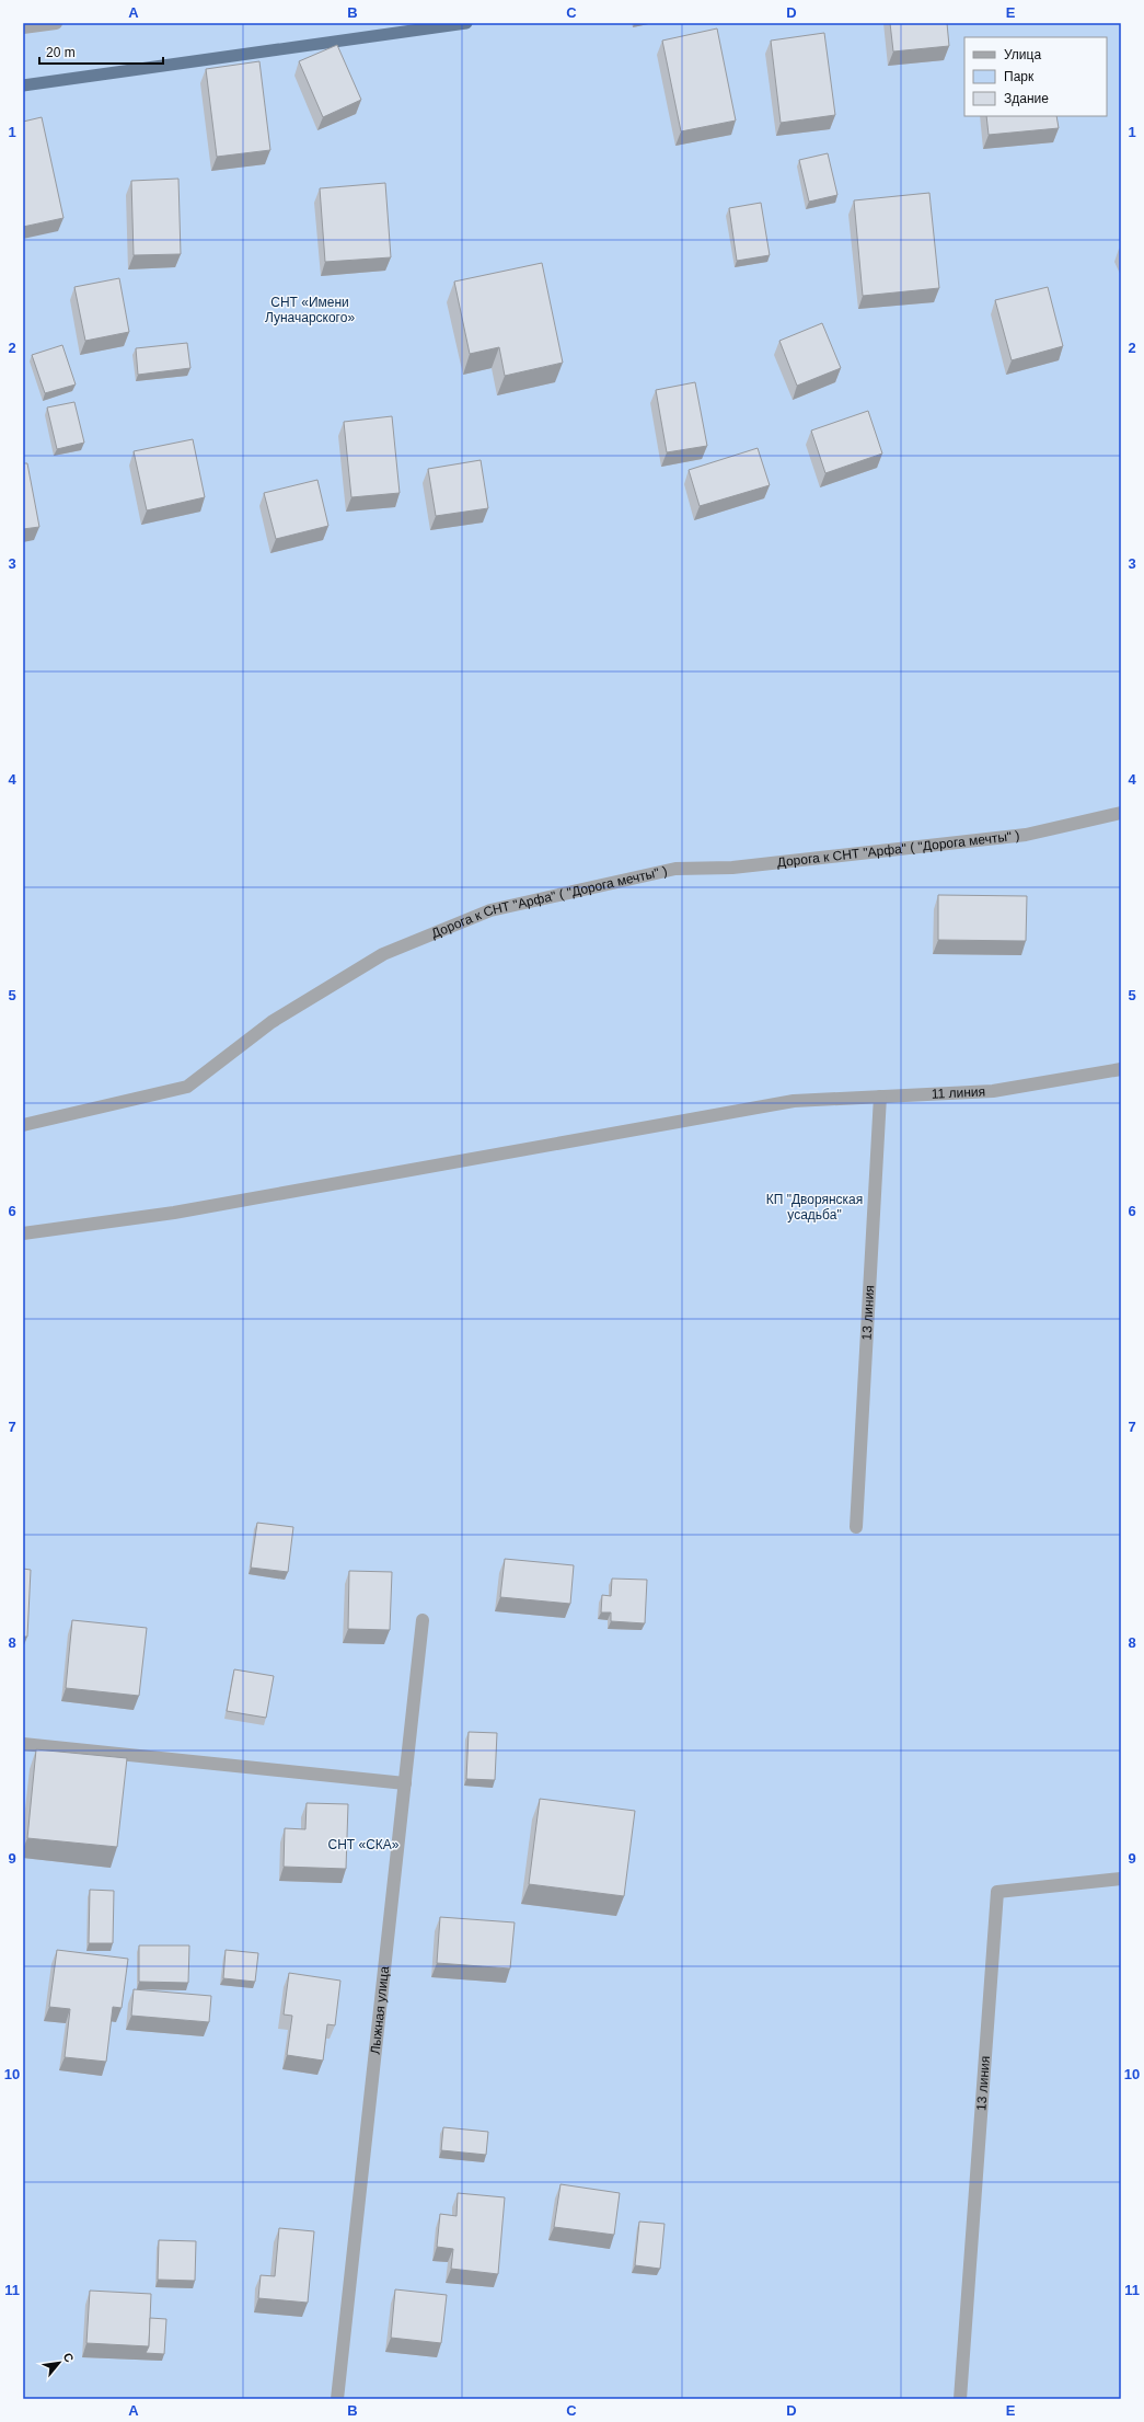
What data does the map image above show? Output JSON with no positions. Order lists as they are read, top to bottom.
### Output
{
  "streets": {
    "street": [
      "Дорога к СНТ \"Арфа\" ( \"Дорога мечты\" )",
      "11 линия",
      "13 линия",
      "Лыжная улица"
    ]
  },
  "crossings": [
    ["11 линия", "13 линия"]
  ],
  "parks": ["СНТ «Имени Луначарского»", "КП \"Дворянская усадьба\"", "СНТ «СКА»"],
  "legend": ["Улица", "Парк", "Здание"],
  "scale_bar": "20 m",
  "north": "top right",
  "grid": {
    "columns": [
      "A",
      "B",
      "C",
      "D",
      "E"
    ],
    "rows": [
      "1",
      "2",
      "3",
      "4",
      "5",
      "6",
      "7",
      "8",
      "9",
      "10",
      "11"
    ]
  }
}
